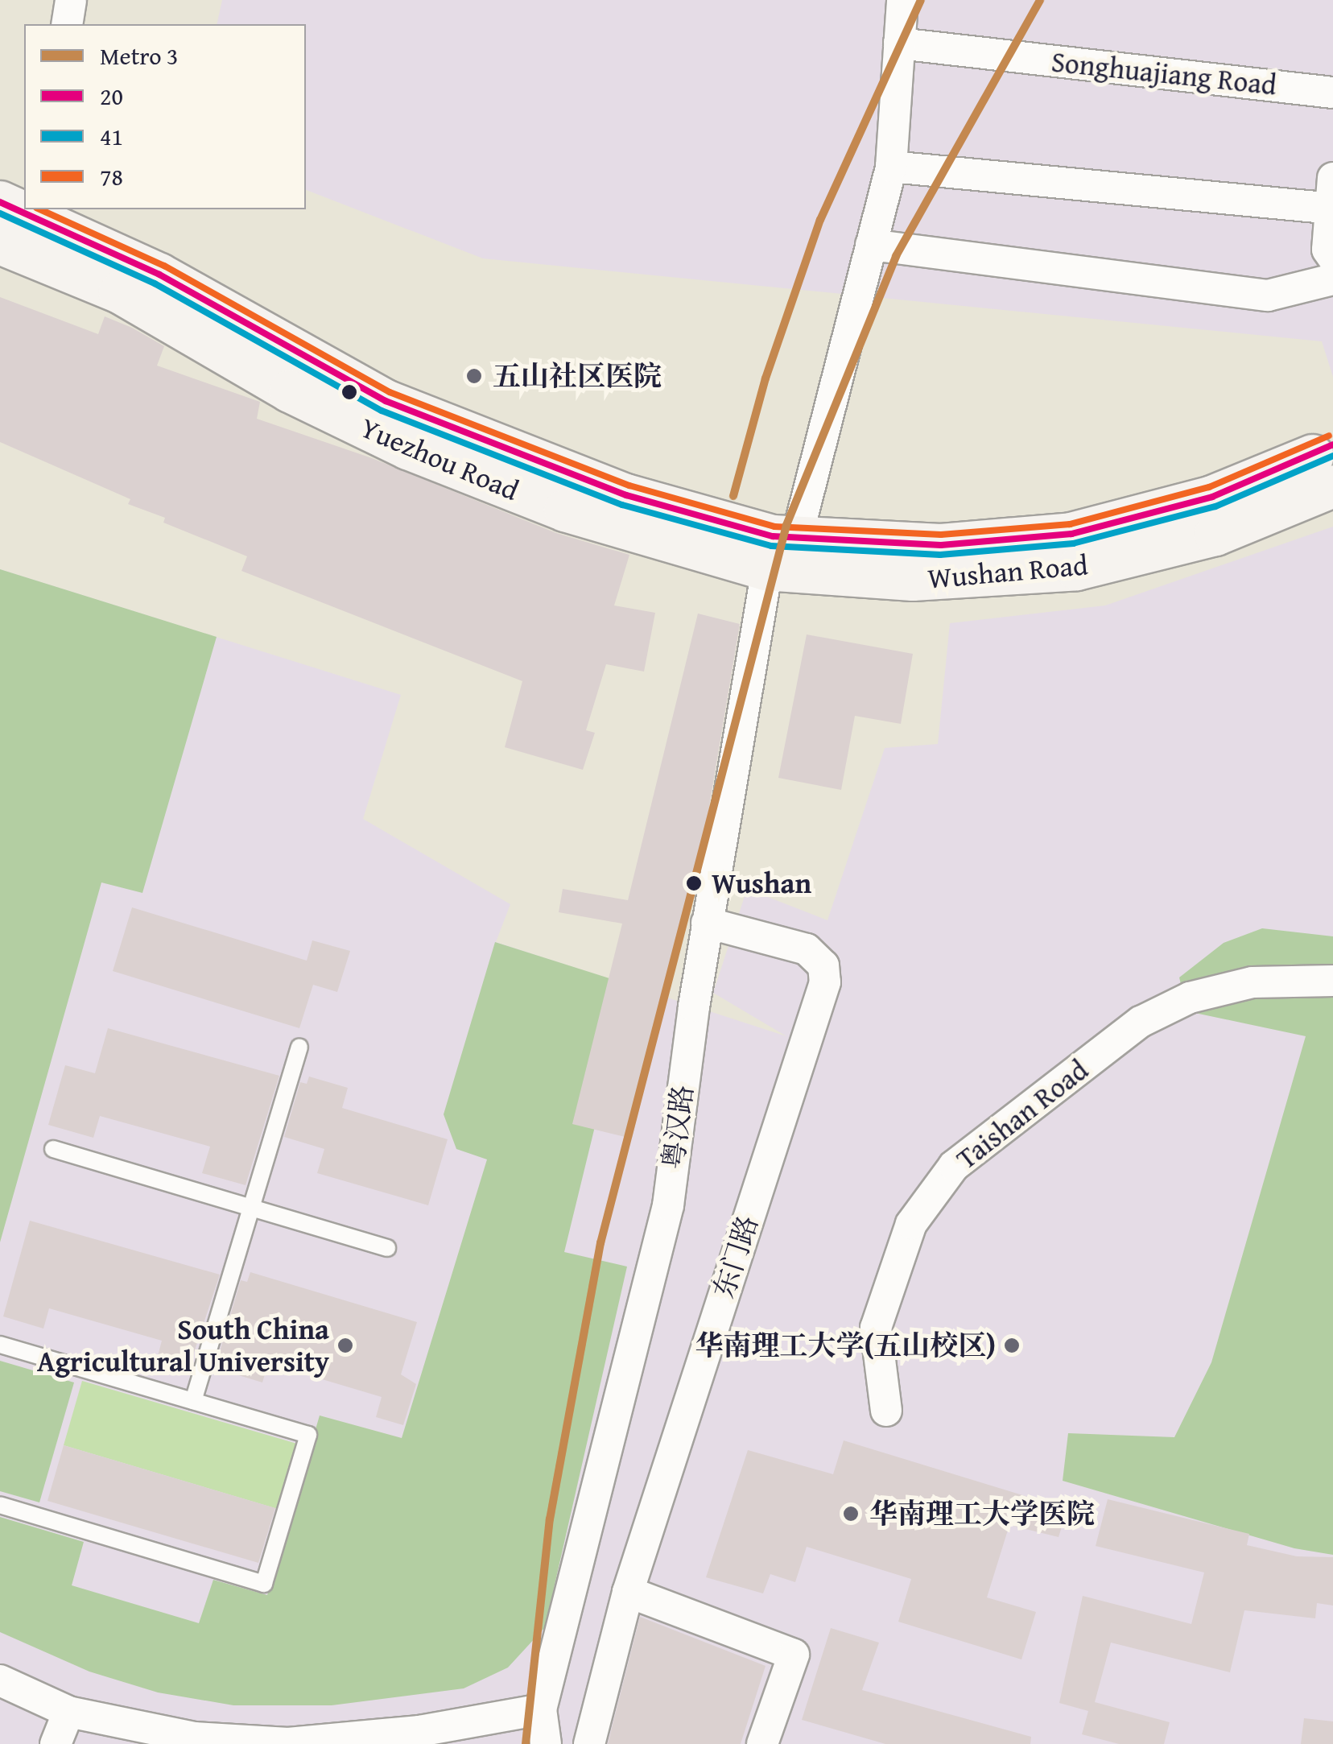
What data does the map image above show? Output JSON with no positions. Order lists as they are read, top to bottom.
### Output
{
  "streets": {
    "main road": ["Yuezhou Road", "Wushan Road"],
    "street": [
      "Songhuajiang Road",
      "Taishan Road",
      "粤汉路",
      "东门路"
    ]
  },
  "crossings": [
    ["Songhuajiang Road", "粤汉路"],
    ["Yuezhou Road", "Wushan Road"],
    ["Yuezhou Road", "粤汉路"],
    ["Wushan Road", "粤汉路"],
    ["粤汉路", "东门路"]
  ],
  "places": [
    "五山社区医院",
    "Wushan",
    "South China Agricultural University",
    "华南理工大学(五山校区)",
    "华南理工大学医院"
  ],
  "lines": [
    "metro line 3",
    "transit line 20",
    "transit line 78",
    "transit line 41"
  ],
  "legend": [
    "Metro 3",
    "20",
    "41",
    "78"
  ]
}
